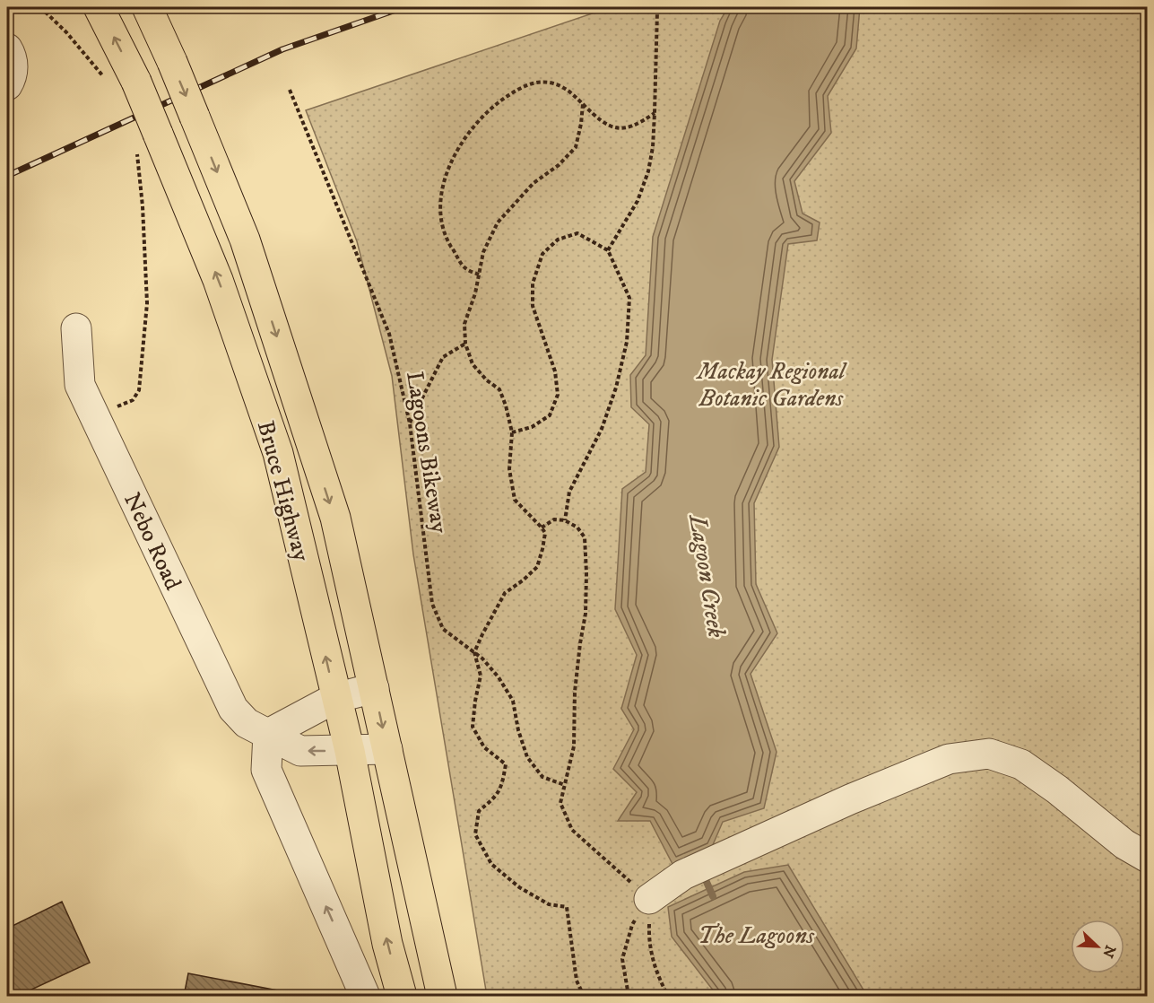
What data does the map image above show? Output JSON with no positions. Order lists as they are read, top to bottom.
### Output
{
  "streets": {
    "highway": ["Bruce Highway"],
    "street": ["Nebo Road"],
    "path": ["Lagoons Bikeway"]
  },
  "crossings": [
    ["Bruce Highway", "Nebo Road"]
  ],
  "water": ["Lagoon Creek", "The Lagoons"],
  "parks": ["Mackay Regional Botanic Gardens"],
  "north": "bottom right"
}
